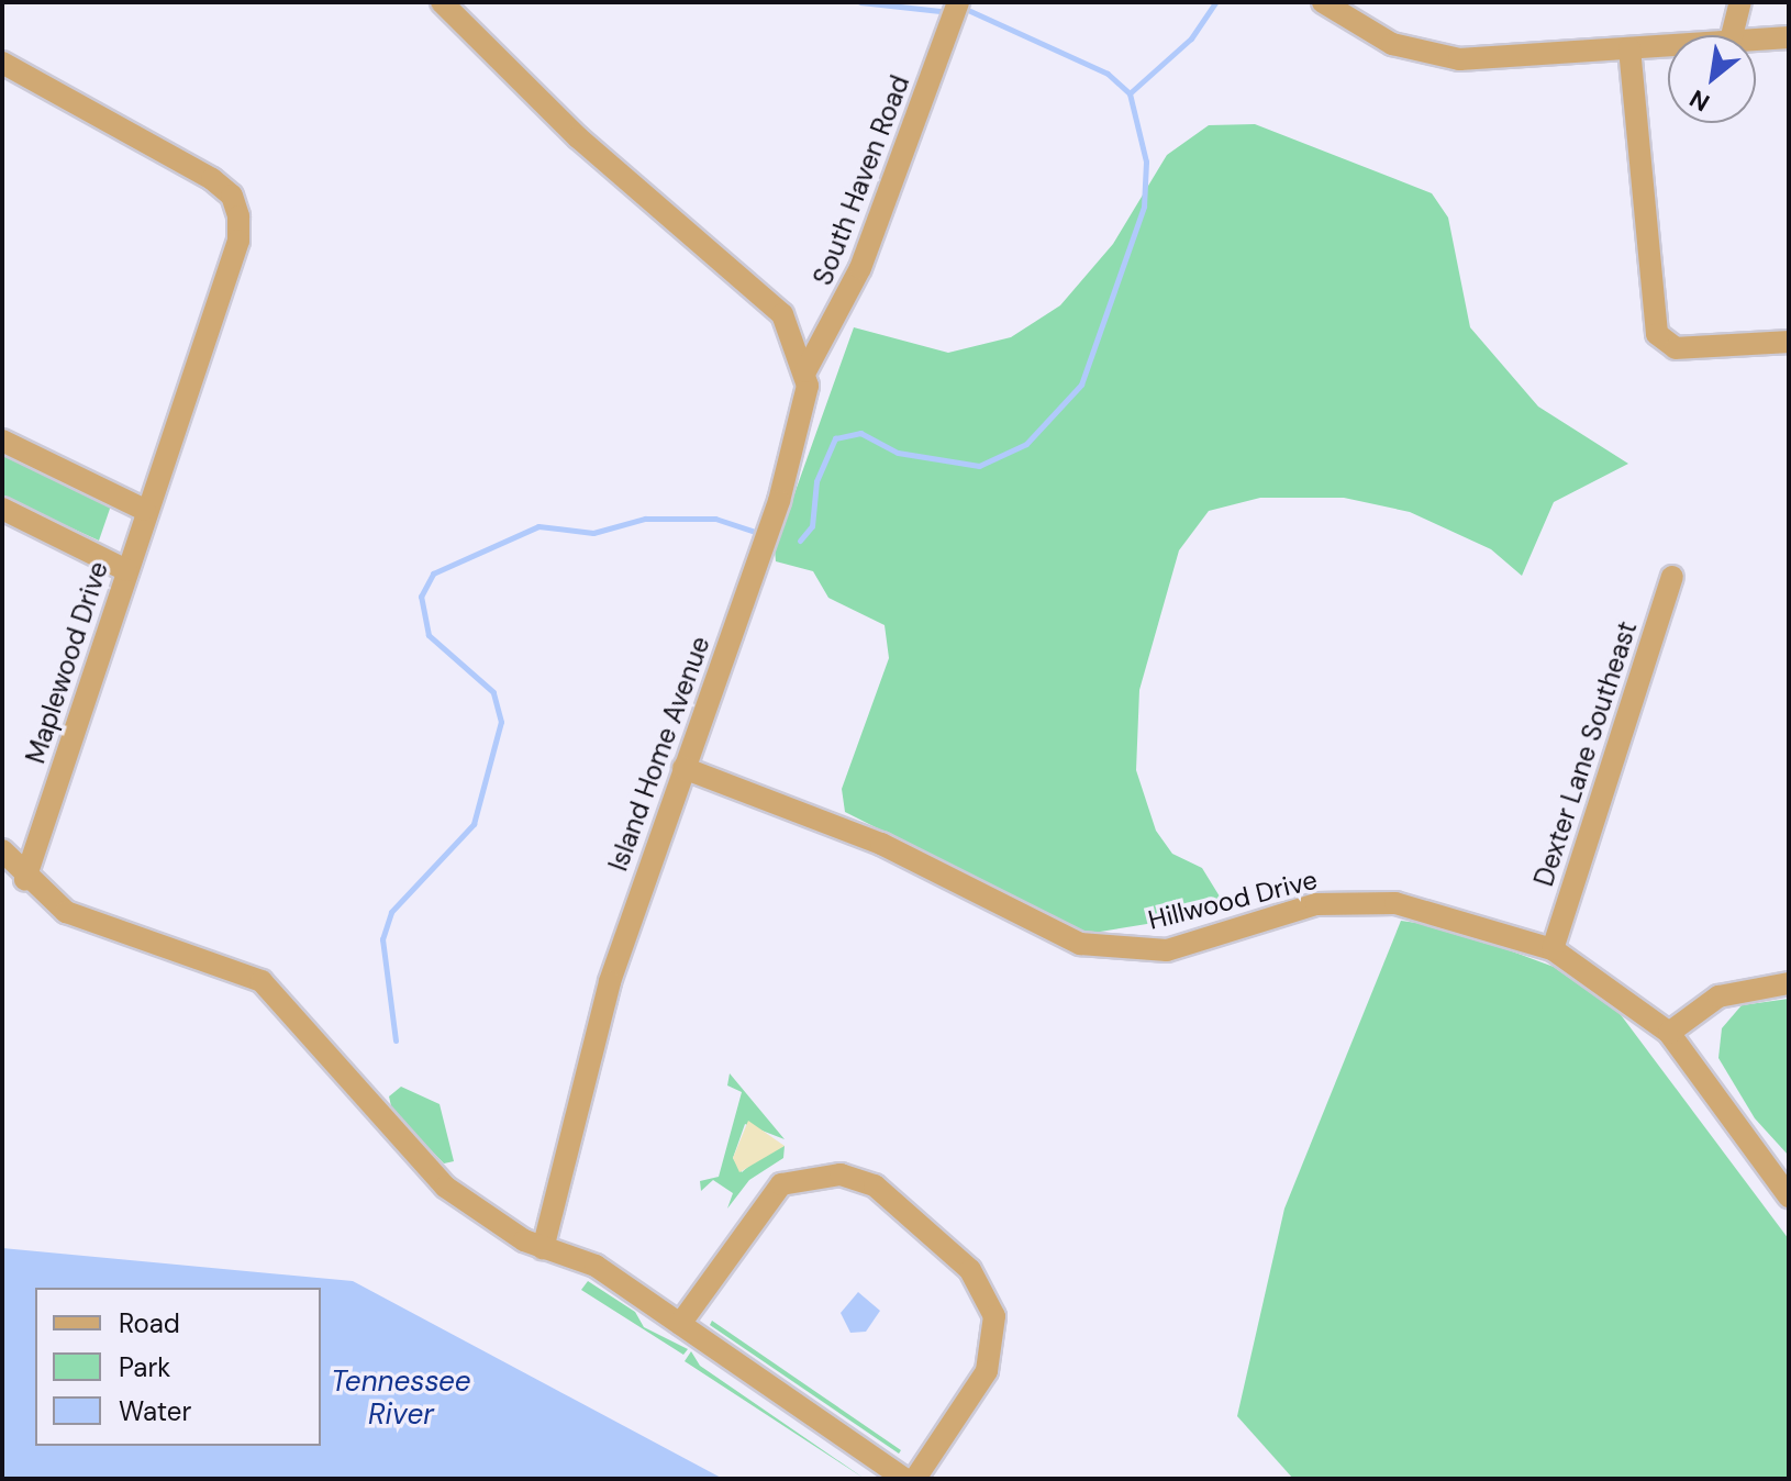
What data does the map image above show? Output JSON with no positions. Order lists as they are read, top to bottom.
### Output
{
  "streets": {
    "street": [
      "South Haven Road",
      "Maplewood Drive",
      "Island Home Avenue",
      "Dexter Lane Southeast",
      "Hillwood Drive"
    ]
  },
  "crossings": [
    ["South Haven Road", "Island Home Avenue"],
    ["Island Home Avenue", "Hillwood Drive"],
    ["Dexter Lane Southeast", "Hillwood Drive"]
  ],
  "water": ["Tennessee River"],
  "legend": ["Road", "Park", "Water"],
  "north": "bottom left"
}
